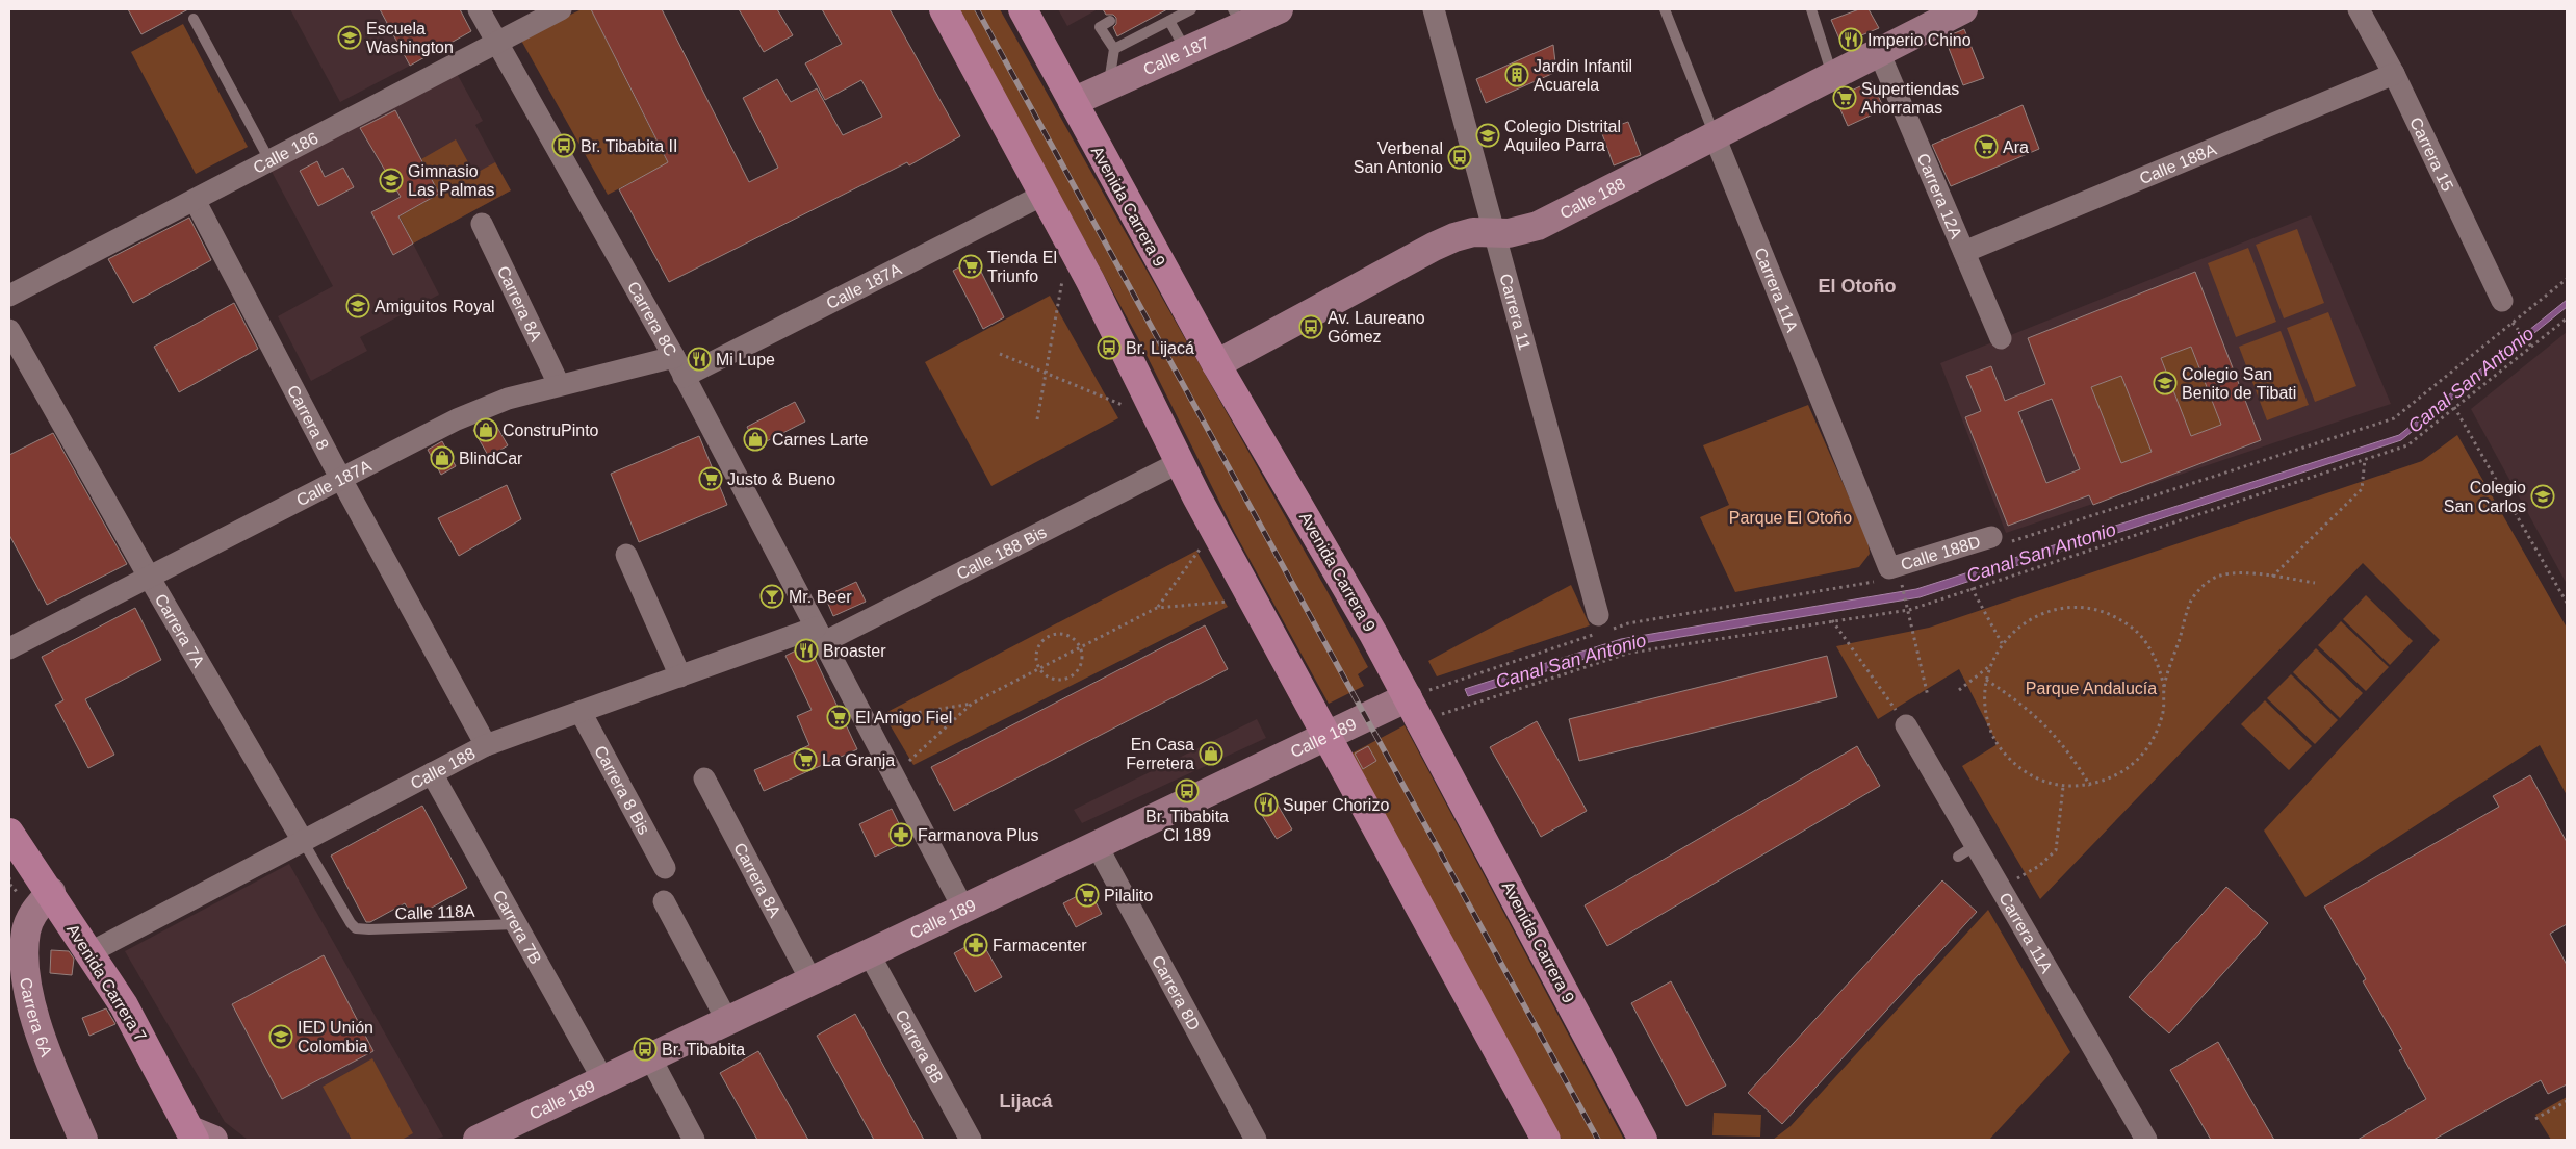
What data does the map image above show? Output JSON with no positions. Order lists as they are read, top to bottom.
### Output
{
  "streets": {
    "main road": ["Avenida Carrera 9", "Avenida Carrera 7"],
    "street": [
      "Calle 187",
      "Calle 186",
      "Carrera 15",
      "Calle 188A",
      "Carrera 12A",
      "Calle 188",
      "Calle 187A",
      "Carrera 11A",
      "Carrera 8A",
      "Carrera 11",
      "Carrera 8C",
      "Carrera 8",
      "Calle 188 Bis",
      "Calle 188D",
      "Carrera 7A",
      "Calle 189",
      "Carrera 8 Bis",
      "Carrera 7B",
      "Carrera 8D",
      "Carrera 6A",
      "Carrera 8B"
    ],
    "lane": ["Calle 118A"]
  },
  "crossings": [
    ["Calle 187", "Avenida Carrera 9"],
    ["Calle 186", "Carrera 8C"],
    ["Calle 186", "Carrera 8"],
    ["Carrera 15", "Calle 188A"],
    ["Calle 188A", "Carrera 12A"],
    ["Carrera 12A", "Calle 188"],
    ["Calle 188", "Avenida Carrera 9"],
    ["Calle 188", "Carrera 11A"],
    ["Calle 188", "Carrera 11"],
    ["Calle 188", "Carrera 8C"],
    ["Calle 188", "Carrera 8"],
    ["Calle 188", "Calle 188 Bis"],
    ["Calle 188", "Carrera 7A"],
    ["Calle 188", "Carrera 8 Bis"],
    ["Calle 188", "Carrera 7B"],
    ["Calle 188", "Avenida Carrera 7"],
    ["Avenida Carrera 9", "Calle 189"],
    ["Calle 187A", "Carrera 8A"],
    ["Calle 187A", "Carrera 8C"],
    ["Calle 187A", "Carrera 8"],
    ["Calle 187A", "Carrera 7A"],
    ["Carrera 11A", "Calle 188D"],
    ["Carrera 8A", "Calle 189"],
    ["Carrera 8C", "Calle 188 Bis"],
    ["Carrera 8C", "Calle 189"],
    ["Carrera 7A", "Calle 118A"],
    ["Calle 189", "Carrera 7B"],
    ["Calle 189", "Carrera 8D"],
    ["Calle 189", "Carrera 8B"],
    ["Calle 118A", "Carrera 7B"],
    ["Avenida Carrera 7", "Carrera 6A"]
  ],
  "districts": ["El Otoño", "Lijacá"],
  "water": ["Canal San Antonio"],
  "parks": ["Parque El Otoño", "Parque Andalucía"],
  "places": {
    "school or university": [
      "Escuela Washington",
      "Colegio Distrital Aquileo Parra",
      "Gimnasio Las Palmas",
      "Amiguitos Royal",
      "Colegio San Benito de Tibati",
      "Colegio San Carlos",
      "IED Unión Colombia"
    ],
    "restaurant": [
      "Imperio Chino",
      "Mi Lupe",
      "Broaster",
      "Super Chorizo"
    ],
    "building": ["Jardin Infantil Acuarela"],
    "supermarket": [
      "Supertiendas Ahorramas",
      "Ara",
      "Tienda El Triunfo",
      "Justo & Bueno",
      "El Amigo Fiel",
      "La Granja",
      "Pilalito"
    ],
    "bus stop": [
      "Br. Tibabita II",
      "Verbenal San Antonio",
      "Av. Laureano Gómez",
      "Br. Lijacá",
      "Br. Tibabita Cl 189",
      "Br. Tibabita"
    ],
    "shop": [
      "ConstruPinto",
      "Carnes Larte",
      "BlindCar",
      "En Casa Ferretera"
    ],
    "bar": ["Mr. Beer"],
    "pharmacy": ["Farmanova Plus", "Farmacenter"]
  }
}
